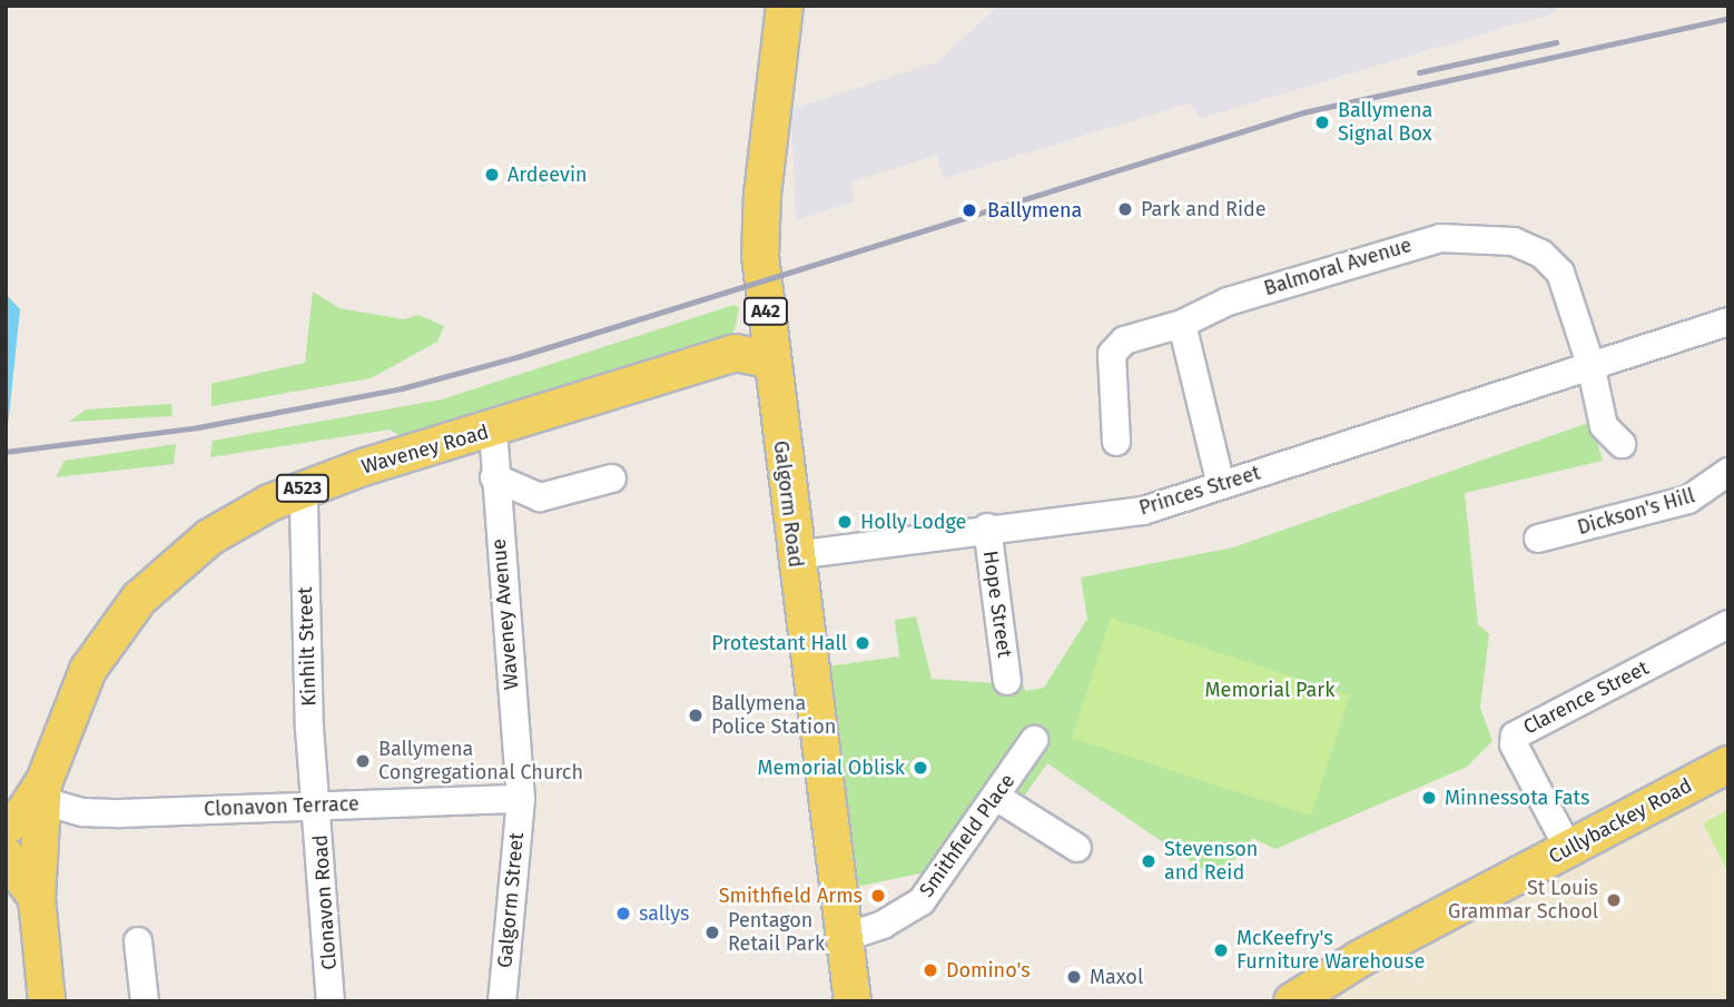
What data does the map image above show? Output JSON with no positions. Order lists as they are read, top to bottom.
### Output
{
  "streets": {
    "main road": [
      "A42",
      "Waveney Road",
      "A523",
      "Galgorm Road",
      "Cullybackey Road"
    ],
    "street": [
      "Balmoral Avenue",
      "Princes Street",
      "Dickson's Hill",
      "Hope Street",
      "Waveney Avenue",
      "Kinhilt Street",
      "Clarence Street",
      "Clonavon Terrace",
      "Smithfield Place",
      "Galgorm Street",
      "Clonavon Road"
    ]
  },
  "crossings": [
    ["Balmoral Avenue", "Princes Street"],
    ["Waveney Road", "A523"],
    ["Waveney Road", "Galgorm Road"],
    ["Waveney Road", "Waveney Avenue"],
    ["Waveney Road", "Kinhilt Street"],
    ["Waveney Road", "Clonavon Terrace"],
    ["Princes Street", "Galgorm Road"],
    ["Princes Street", "Hope Street"],
    ["Galgorm Road", "Smithfield Place"],
    ["Waveney Avenue", "Clonavon Terrace"],
    ["Waveney Avenue", "Galgorm Street"],
    ["Kinhilt Street", "Clonavon Terrace"],
    ["Kinhilt Street", "Clonavon Road"],
    ["Clarence Street", "Cullybackey Road"],
    ["Clonavon Terrace", "Galgorm Street"],
    ["Clonavon Terrace", "Clonavon Road"]
  ],
  "parks": ["Memorial Park"],
  "places": [
    "Ballymena Signal Box",
    "Ardeevin",
    "Park and Ride",
    "Ballymena",
    "Holly Lodge",
    "Protestant Hall",
    "Ballymena Police Station",
    "Ballymena Congregational Church",
    "Memorial Oblisk",
    "Minnessota Fats",
    "Stevenson and Reid",
    "Smithfield Arms",
    "St Louis Grammar School",
    "sallys",
    "Pentagon Retail Park",
    "McKeefry's Furniture Warehouse",
    "Domino's",
    "Maxol"
  ]
}
